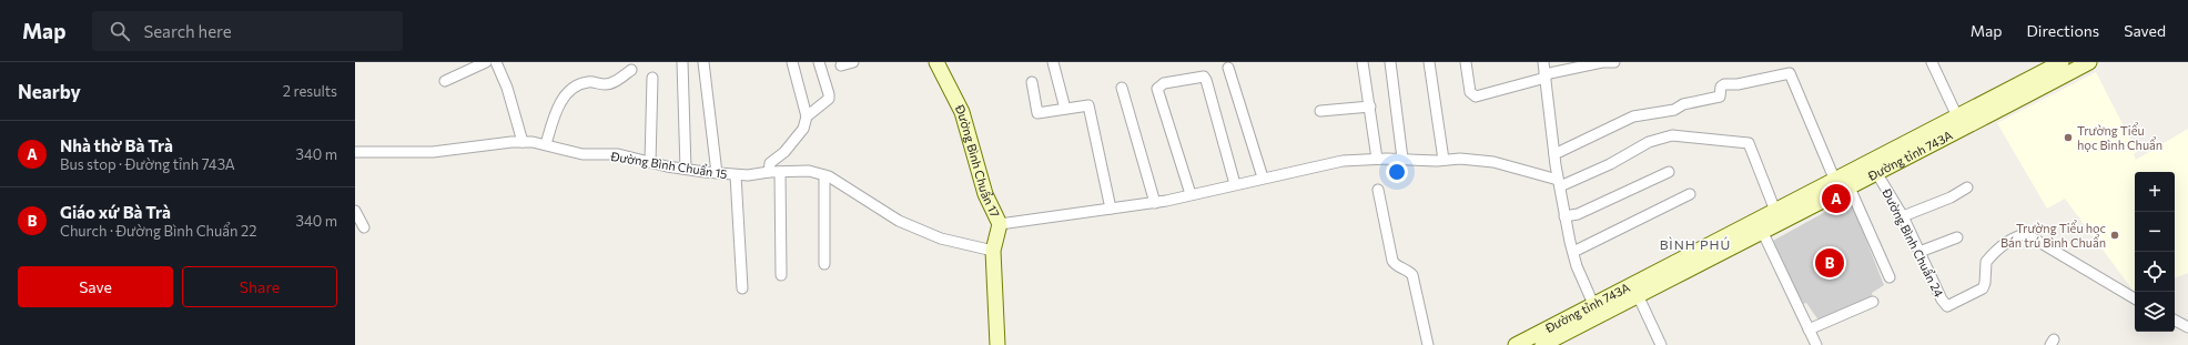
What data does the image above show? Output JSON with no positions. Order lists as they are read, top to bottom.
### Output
{
  "streets": {
    "main road": ["Đường tỉnh 743A", "Đường Bình Chuẩn 17"],
    "street": ["Đường Bình Chuẩn 15", "Đường Bình Chuẩn 24"]
  },
  "crossings": [
    ["Đường tỉnh 743A", "Đường Bình Chuẩn 24"],
    ["Đường Bình Chuẩn 17", "Đường Bình Chuẩn 15"]
  ],
  "districts": ["BÌNH PHÚ"],
  "places": ["Trường Tiểu học Bình Chuẩn", "Trường Tiểu học Bán trú Bình Chuẩn"],
  "page": {
    "header": "Map",
    "search": "Search here",
    "nav": ["Map", "Directions", "Saved"],
    "heading": ["Nearby", "2 results"],
    "list": [
      {
        "mark": "A",
        "name": "Nhà thờ Bà Trà",
        "note": "Bus stop · Đường tỉnh 743A",
        "value": "340 m"
      },
      {
        "mark": "B",
        "name": "Giáo xứ Bà Trà",
        "note": "Church · Đường Bình Chuẩn 22",
        "value": "340 m"
      }
    ],
    "map_buttons": ["+", "−"],
    "pins": ["A", "B"],
    "buttons": ["Save", "Share"]
  }
}
